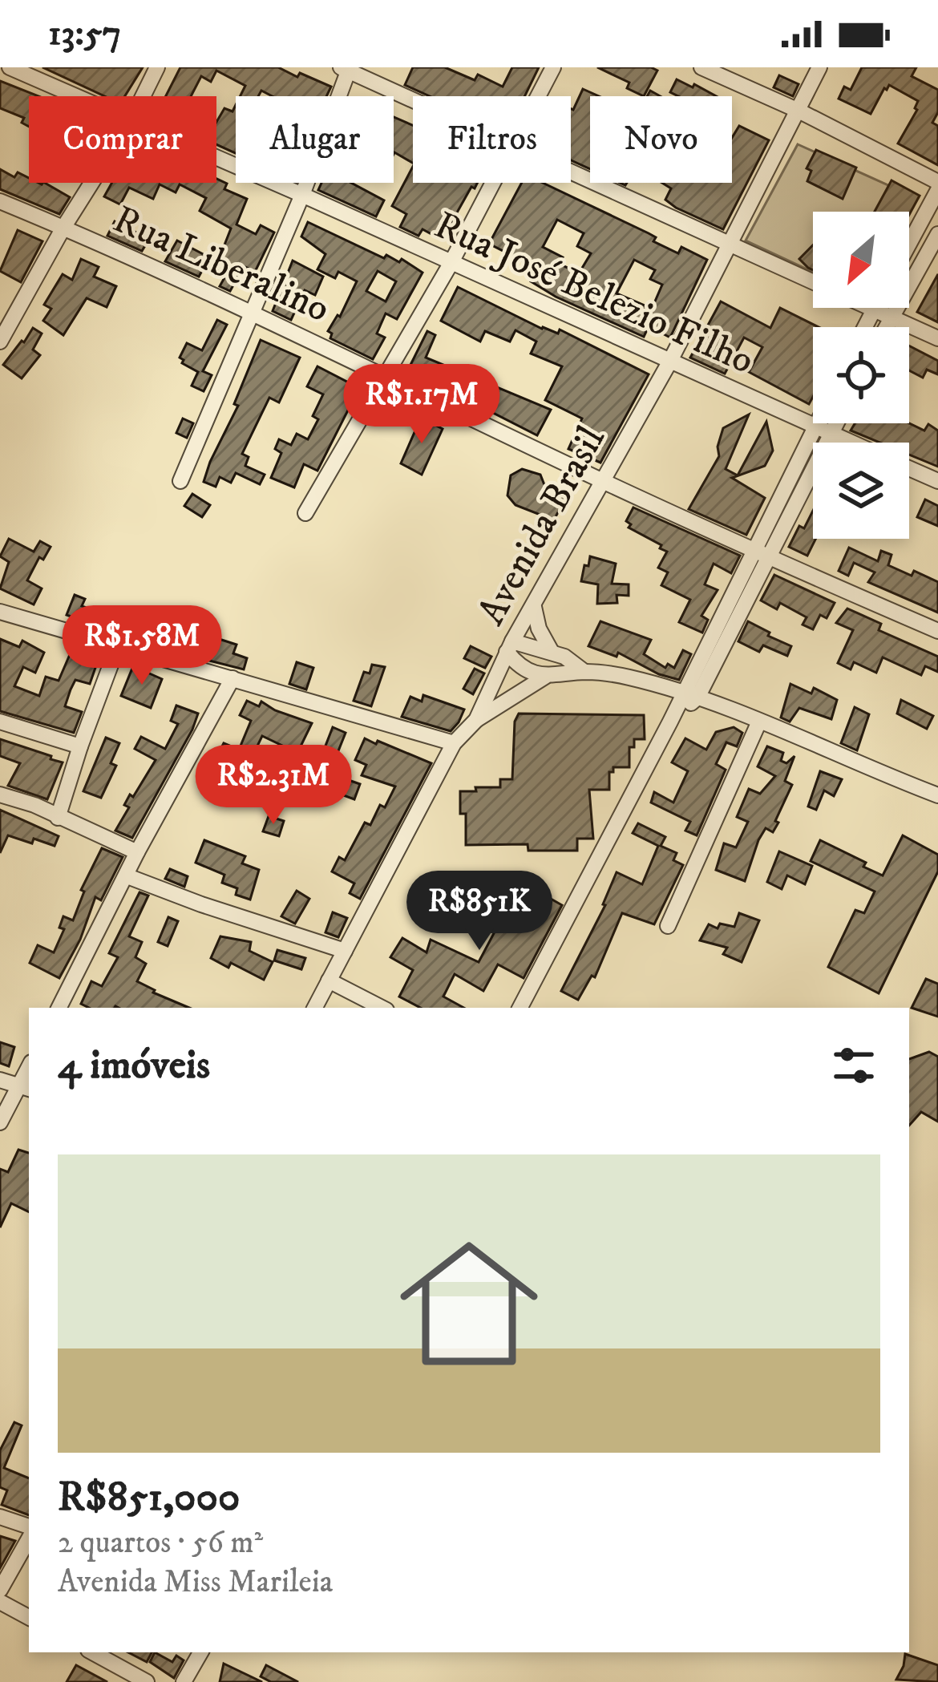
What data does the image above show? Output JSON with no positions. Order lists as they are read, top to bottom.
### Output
{
  "streets": {
    "street": ["Rua Liberalino", "Rua José Belezio Filho", "Avenida Brasil"]
  },
  "crossings": [
    ["Rua Liberalino", "Avenida Brasil"],
    ["Rua José Belezio Filho", "Avenida Brasil"]
  ],
  "north": "bottom left",
  "page": {
    "status": "13:57",
    "chip": [
      "Comprar",
      "Alugar",
      "Filtros",
      "Novo"
    ],
    "price": [
      "R$1.17M",
      "R$1.58M",
      "R$2.31M",
      "R$851K"
    ],
    "heading": "4 imóveis",
    "list": [
      {
        "name": "R$851,000",
        "note": "2 quartos · 56 m² · Avenida Miss Marileia"
      }
    ]
  }
}
